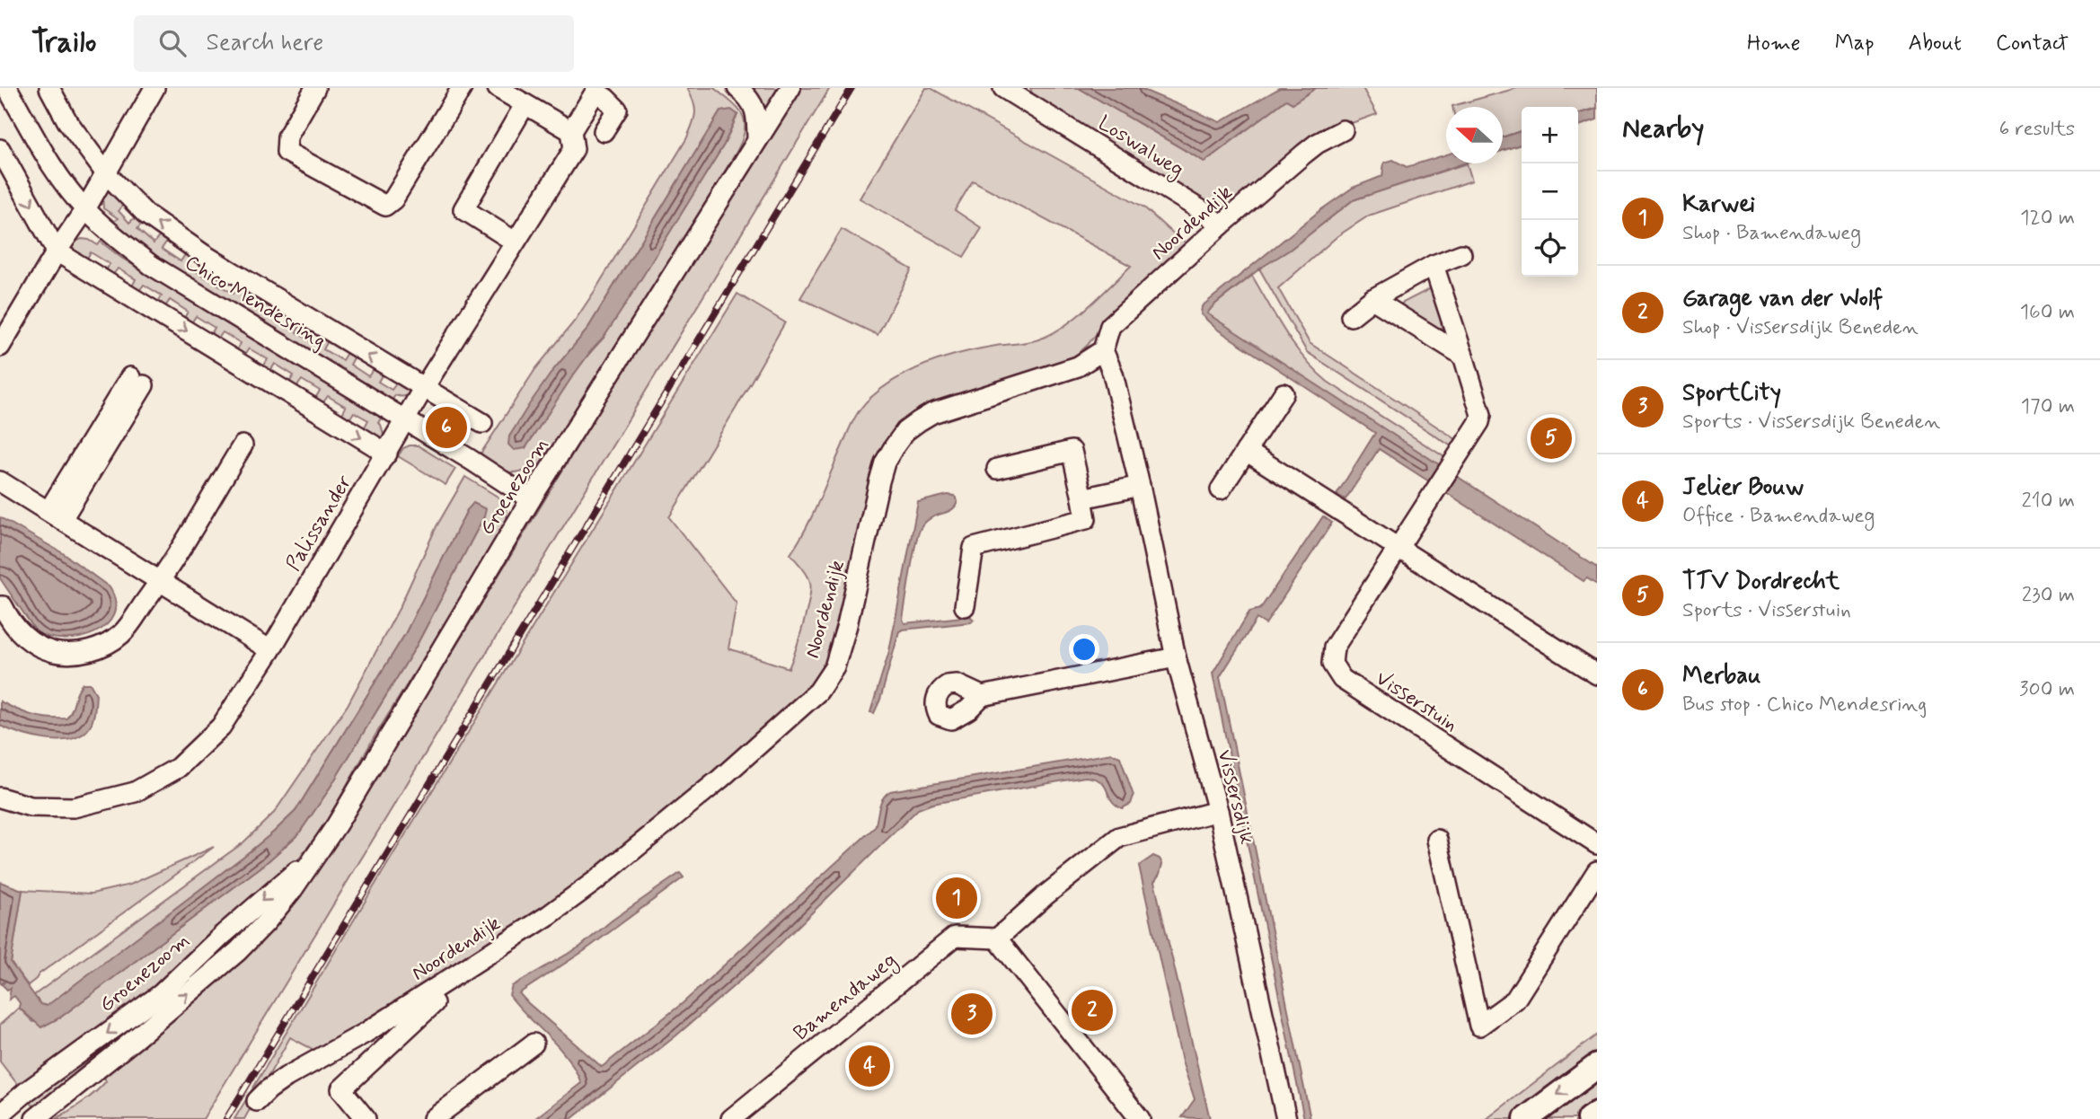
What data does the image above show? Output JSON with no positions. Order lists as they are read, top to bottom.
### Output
{
  "streets": {
    "street": [
      "Loswalweg",
      "Noordendijk",
      "Chico Mendesring",
      "Groenezoom",
      "Palissander",
      "Visserstuin",
      "Vissersdijk",
      "Bamendaweg"
    ]
  },
  "crossings": [
    ["Loswalweg", "Noordendijk"],
    ["Noordendijk", "Vissersdijk"],
    ["Chico Mendesring", "Groenezoom"],
    ["Chico Mendesring", "Palissander"]
  ],
  "north": "left",
  "page": {
    "header": "Trailo",
    "search": "Search here",
    "nav": [
      "Home",
      "Map",
      "About",
      "Contact"
    ],
    "heading": ["Nearby", "6 results"],
    "map_buttons": ["+", "−"],
    "list": [
      {
        "mark": "1",
        "name": "Karwei",
        "note": "Shop · Bamendaweg",
        "value": "120 m"
      },
      {
        "mark": "2",
        "name": "Garage van der Wolf",
        "note": "Shop · Vissersdijk Beneden",
        "value": "160 m"
      },
      {
        "mark": "3",
        "name": "SportCity",
        "note": "Sports · Vissersdijk Beneden",
        "value": "170 m"
      },
      {
        "mark": "4",
        "name": "Jelier Bouw",
        "note": "Office · Bamendaweg",
        "value": "210 m"
      },
      {
        "mark": "5",
        "name": "TTV Dordrecht",
        "note": "Sports · Visserstuin",
        "value": "230 m"
      },
      {
        "mark": "6",
        "name": "Merbau",
        "note": "Bus stop · Chico Mendesring",
        "value": "300 m"
      }
    ],
    "pins": [
      "6",
      "5",
      "1",
      "2",
      "3",
      "4"
    ]
  }
}
